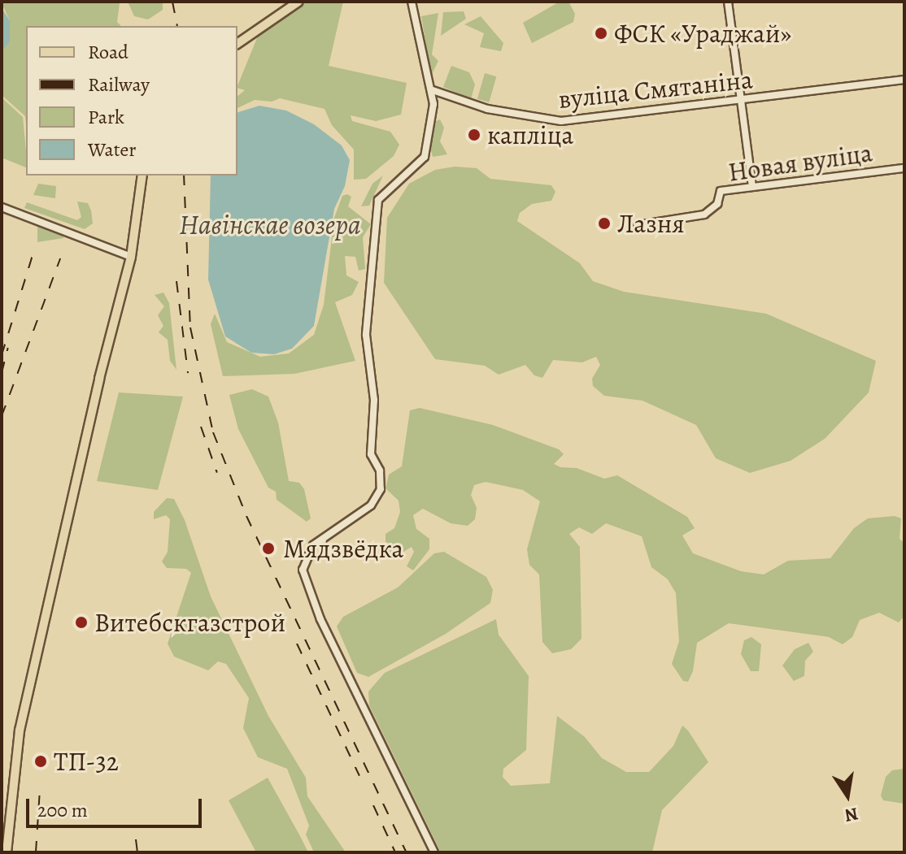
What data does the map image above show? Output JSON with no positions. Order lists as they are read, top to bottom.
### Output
{
  "streets": {
    "street": ["вуліца Смятаніна", "Новая вуліца"]
  },
  "water": ["Навінскае возера"],
  "places": [
    "ФСК «Ураджай»",
    "капліца",
    "Лазня",
    "Мядзвёдка",
    "Витебскгазстрой",
    "ТП-32"
  ],
  "legend": [
    "Road",
    "Railway",
    "Park",
    "Water"
  ],
  "scale_bar": "200 m",
  "north": "bottom"
}
